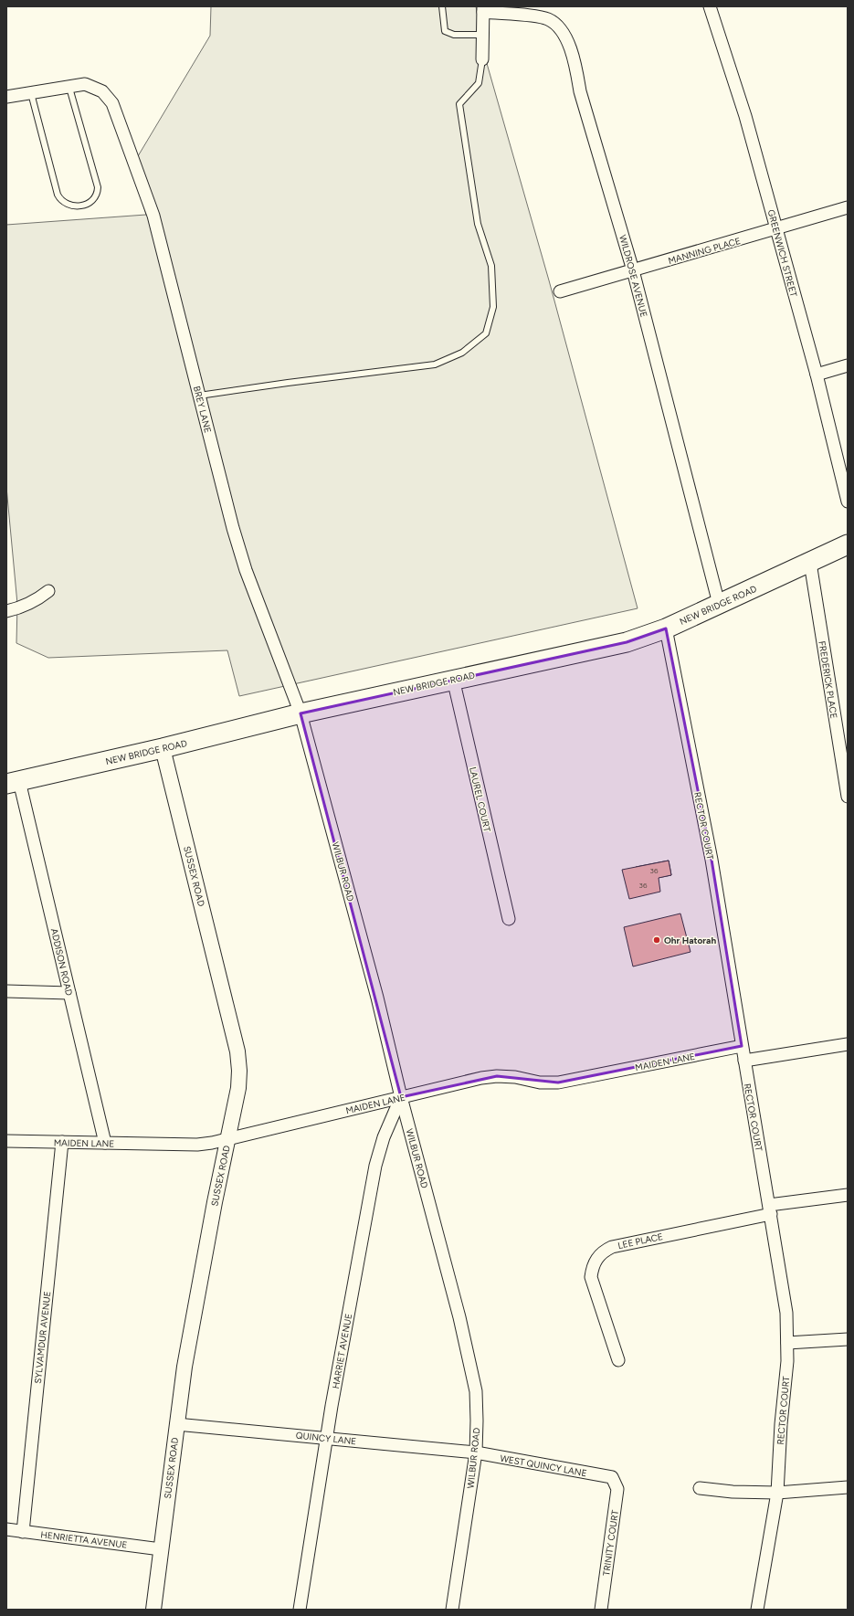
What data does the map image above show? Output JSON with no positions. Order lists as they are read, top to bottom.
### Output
{
  "streets": {
    "main road": ["NEW BRIDGE ROAD"],
    "street": [
      "MANNING PLACE",
      "GREENWICH STREET",
      "WILDROSE AVENUE",
      "BREY LANE",
      "FREDERICK PLACE",
      "LAUREL COURT",
      "RECTOR COURT",
      "WILBUR ROAD",
      "SUSSEX ROAD",
      "ADDISON ROAD",
      "MAIDEN LANE",
      "LEE PLACE",
      "SYLVAMDUR AVENUE",
      "HARRIET AVENUE",
      "QUINCY LANE",
      "WEST QUINCY LANE",
      "HENRIETTA AVENUE",
      "TRINITY COURT"
    ]
  },
  "crossings": [
    ["MANNING PLACE", "GREENWICH STREET"],
    ["MANNING PLACE", "WILDROSE AVENUE"],
    ["WILDROSE AVENUE", "NEW BRIDGE ROAD"],
    ["BREY LANE", "NEW BRIDGE ROAD"],
    ["BREY LANE", "WILBUR ROAD"],
    ["NEW BRIDGE ROAD", "FREDERICK PLACE"],
    ["NEW BRIDGE ROAD", "LAUREL COURT"],
    ["NEW BRIDGE ROAD", "RECTOR COURT"],
    ["NEW BRIDGE ROAD", "WILBUR ROAD"],
    ["NEW BRIDGE ROAD", "SUSSEX ROAD"],
    ["NEW BRIDGE ROAD", "ADDISON ROAD"],
    ["RECTOR COURT", "MAIDEN LANE"],
    ["RECTOR COURT", "LEE PLACE"],
    ["WILBUR ROAD", "MAIDEN LANE"],
    ["WILBUR ROAD", "HARRIET AVENUE"],
    ["WILBUR ROAD", "QUINCY LANE"],
    ["WILBUR ROAD", "WEST QUINCY LANE"],
    ["SUSSEX ROAD", "MAIDEN LANE"],
    ["SUSSEX ROAD", "QUINCY LANE"],
    ["SUSSEX ROAD", "HENRIETTA AVENUE"],
    ["ADDISON ROAD", "MAIDEN LANE"],
    ["MAIDEN LANE", "SYLVAMDUR AVENUE"],
    ["MAIDEN LANE", "HARRIET AVENUE"],
    ["SYLVAMDUR AVENUE", "HENRIETTA AVENUE"],
    ["HARRIET AVENUE", "QUINCY LANE"],
    ["QUINCY LANE", "WEST QUINCY LANE"],
    ["WEST QUINCY LANE", "TRINITY COURT"]
  ],
  "places": ["Ohr Hatorah"],
  "house_numbers": ["36", "36"]
}
